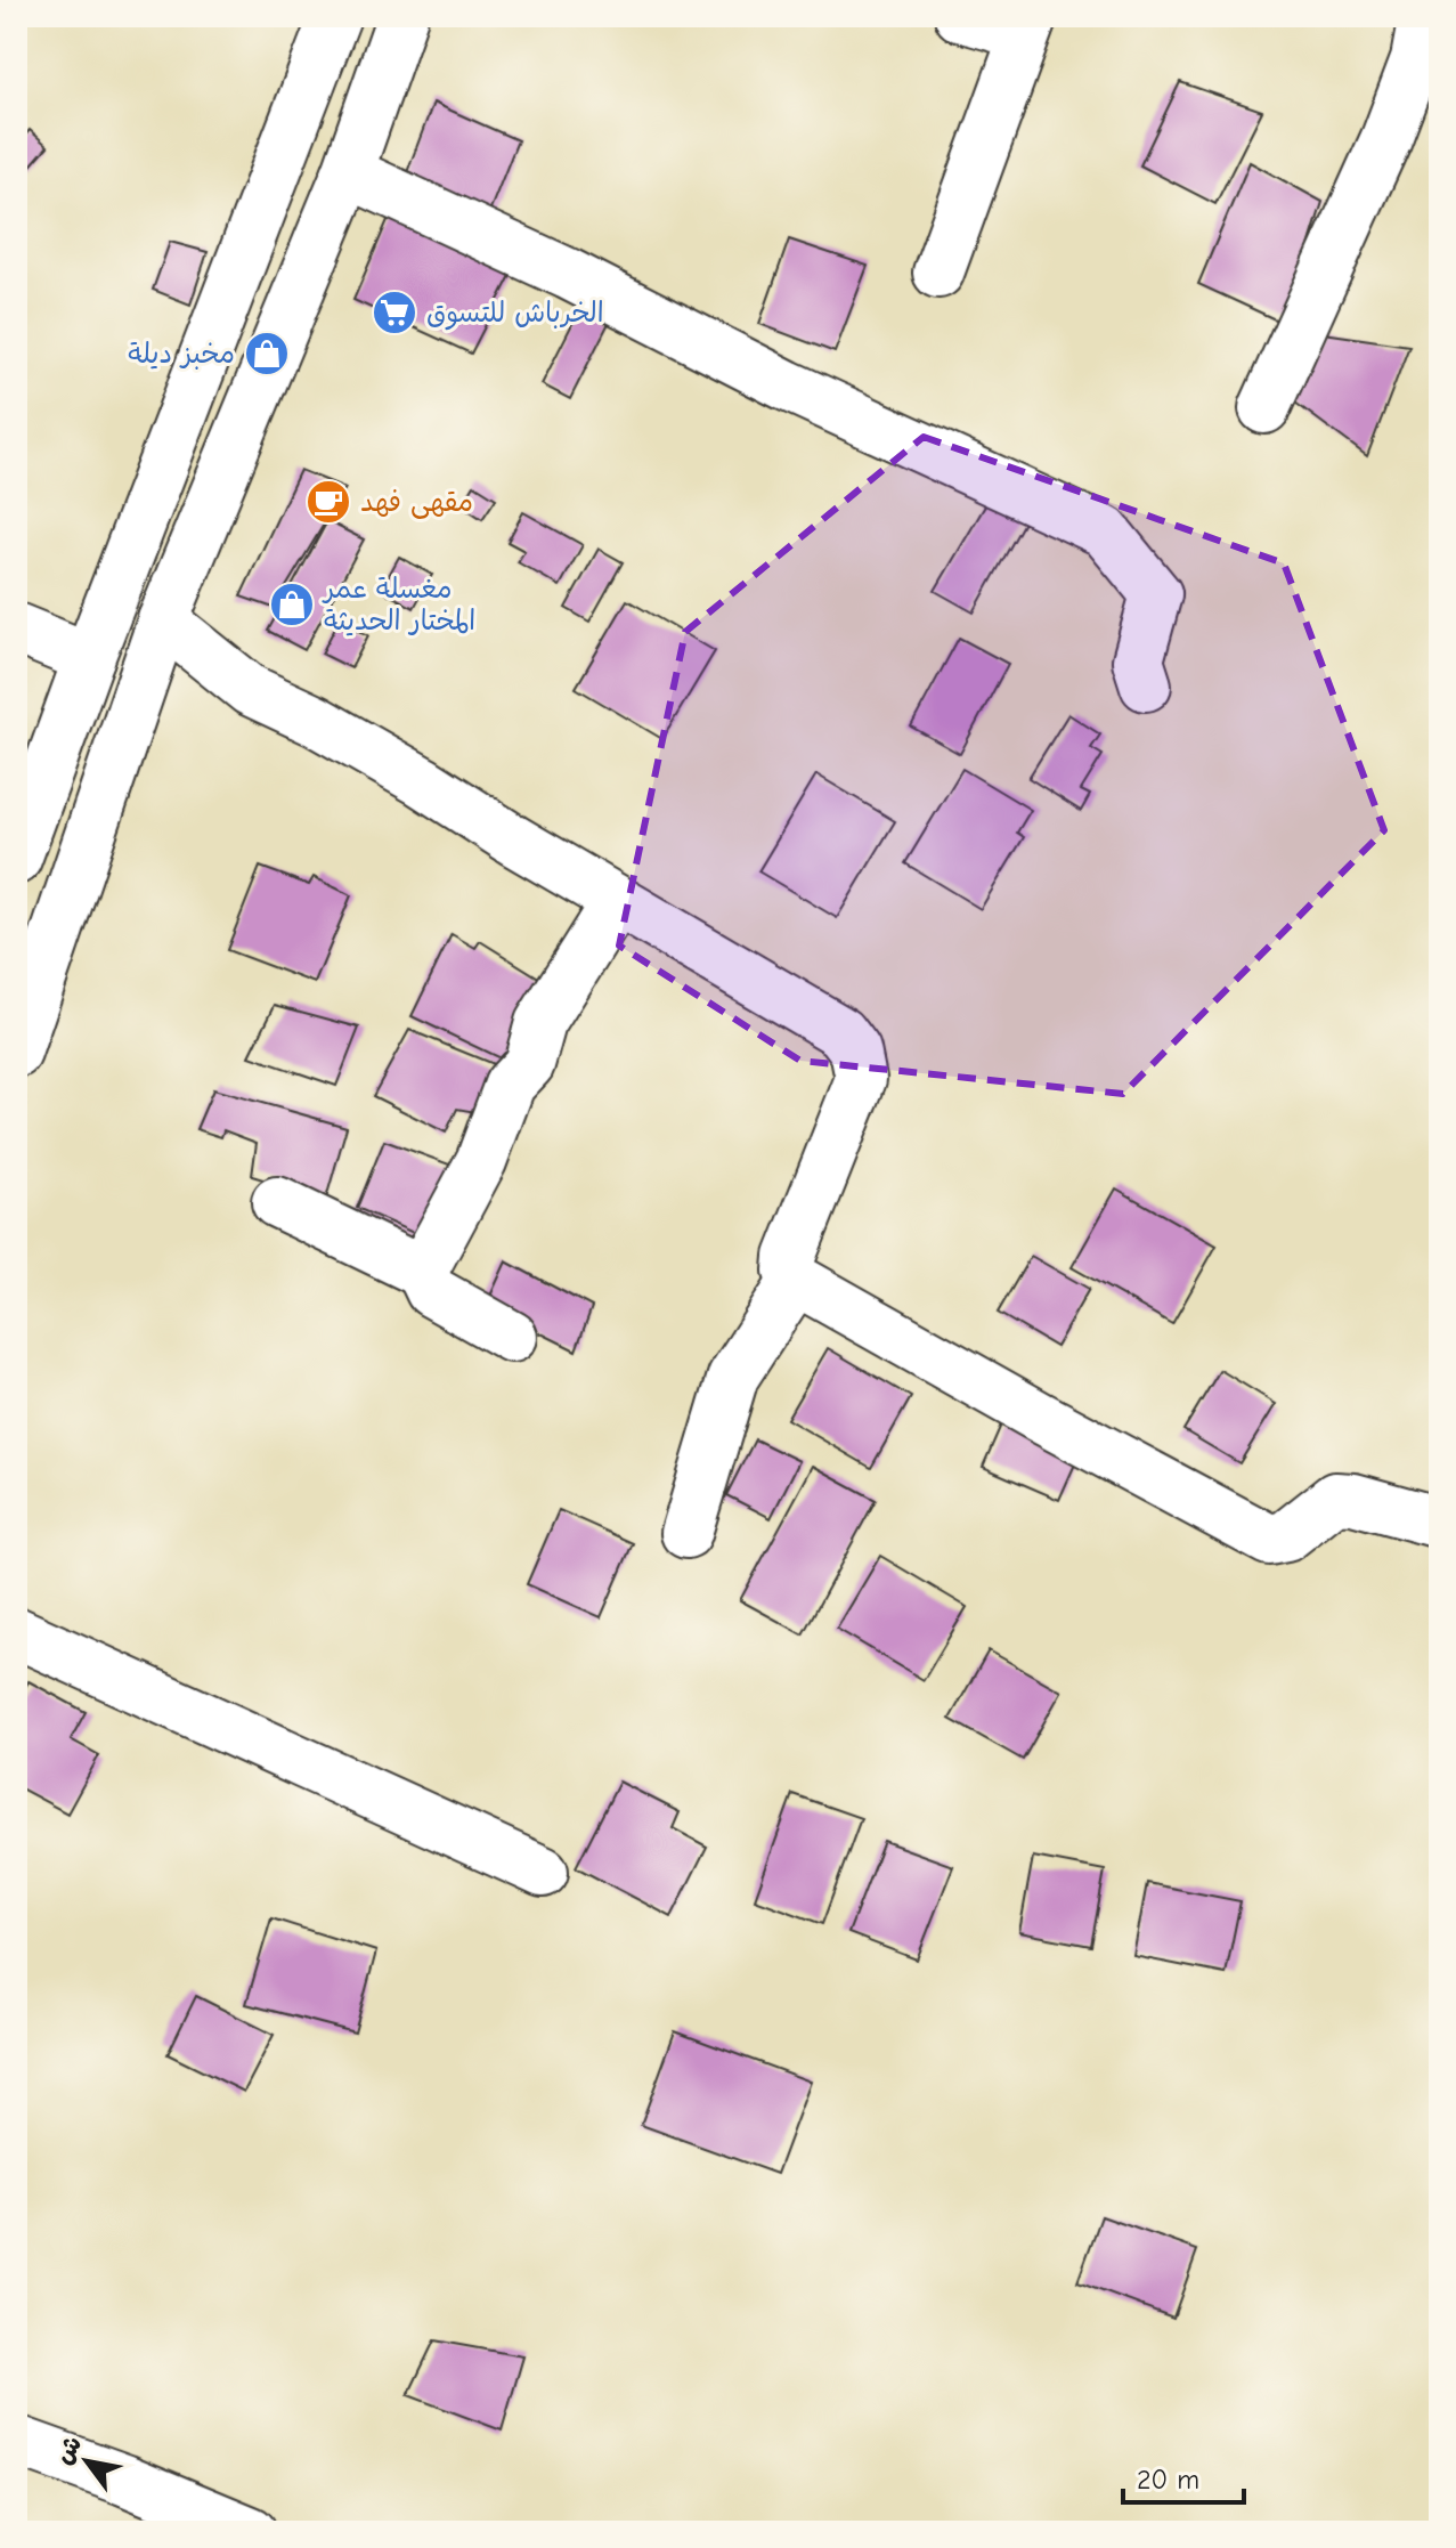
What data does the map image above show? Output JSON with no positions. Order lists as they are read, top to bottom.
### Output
{
  "places": {
    "supermarket": ["الخرباش للتسوق"],
    "shop": ["مخبز ديلة", "مغسلة عمر المختار الحديثة"],
    "cafe": ["مقهى فهد"]
  },
  "scale_bar": "20 m",
  "north": "top left"
}
